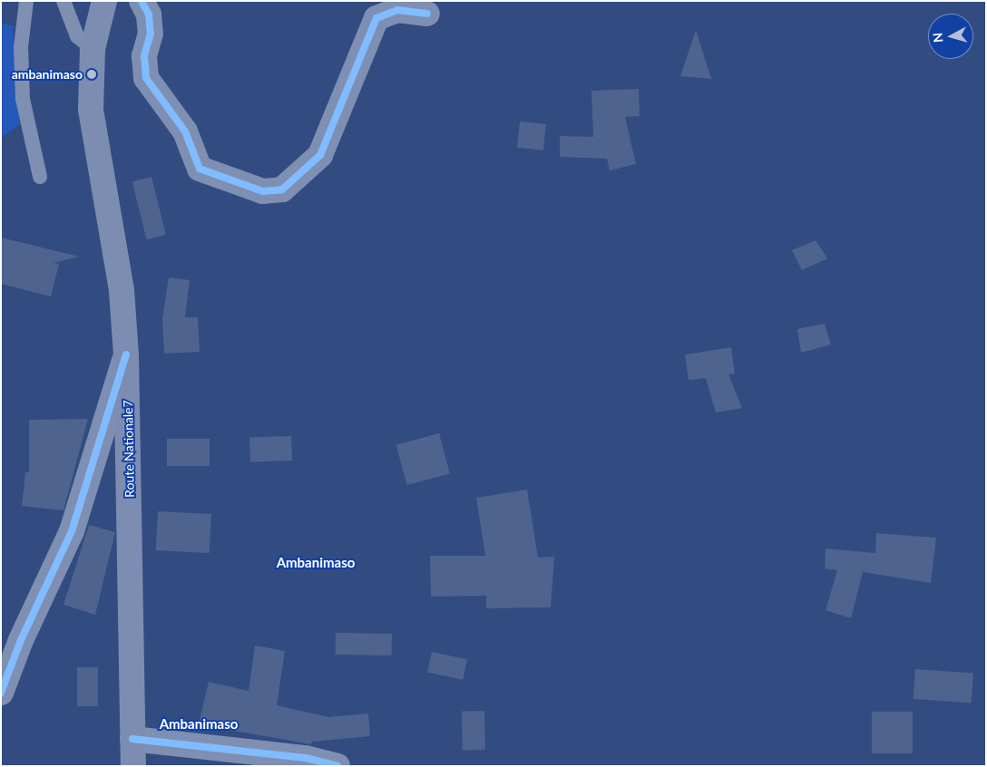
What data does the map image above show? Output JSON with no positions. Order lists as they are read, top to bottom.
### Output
{
  "streets": {
    "main road": ["Route Nationale7"]
  },
  "districts": ["Ambanimaso", "Ambanimaso"],
  "places": ["ambanimaso"],
  "north": "left"
}
